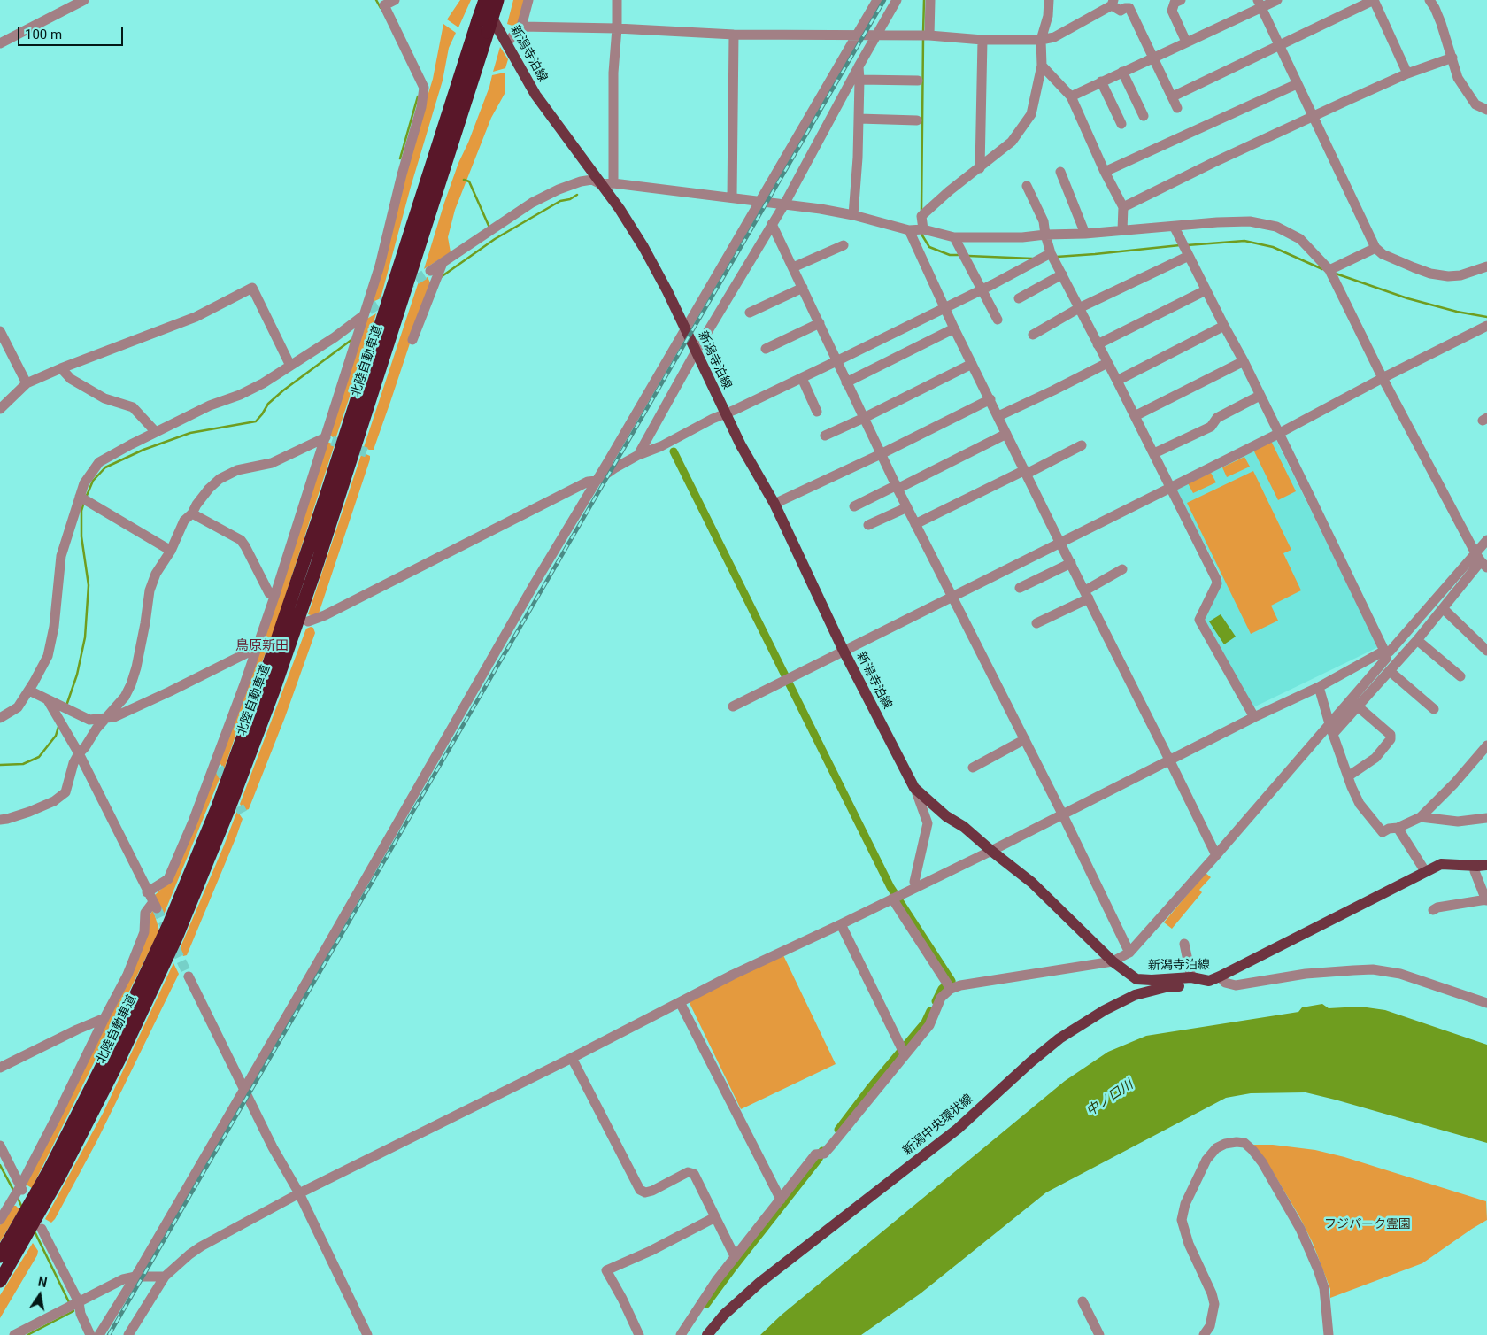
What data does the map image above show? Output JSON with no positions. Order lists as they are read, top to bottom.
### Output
{
  "streets": {
    "highway": ["北陸自動車道"],
    "main road": ["新潟寺泊線", "新潟中央環状線"]
  },
  "crossings": [
    ["新潟寺泊線", "北陸自動車道"],
    ["新潟寺泊線", "新潟中央環状線"]
  ],
  "districts": ["鳥原新田"],
  "water": ["中ノ口川"],
  "parks": ["フジパーク霊園"],
  "scale_bar": "100 m",
  "north": "top"
}
